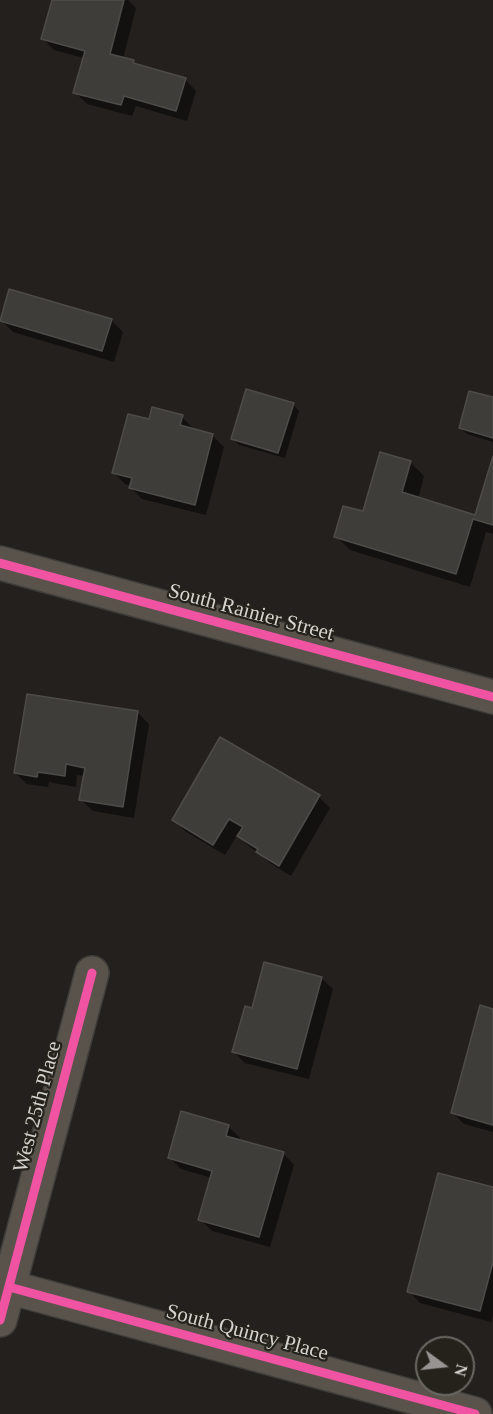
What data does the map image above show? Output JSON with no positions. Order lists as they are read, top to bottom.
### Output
{
  "streets": {
    "street": ["South Rainier Street", "West 25th Place", "South Quincy Place"]
  },
  "crossings": [
    ["West 25th Place", "South Quincy Place"]
  ],
  "north": "right"
}
